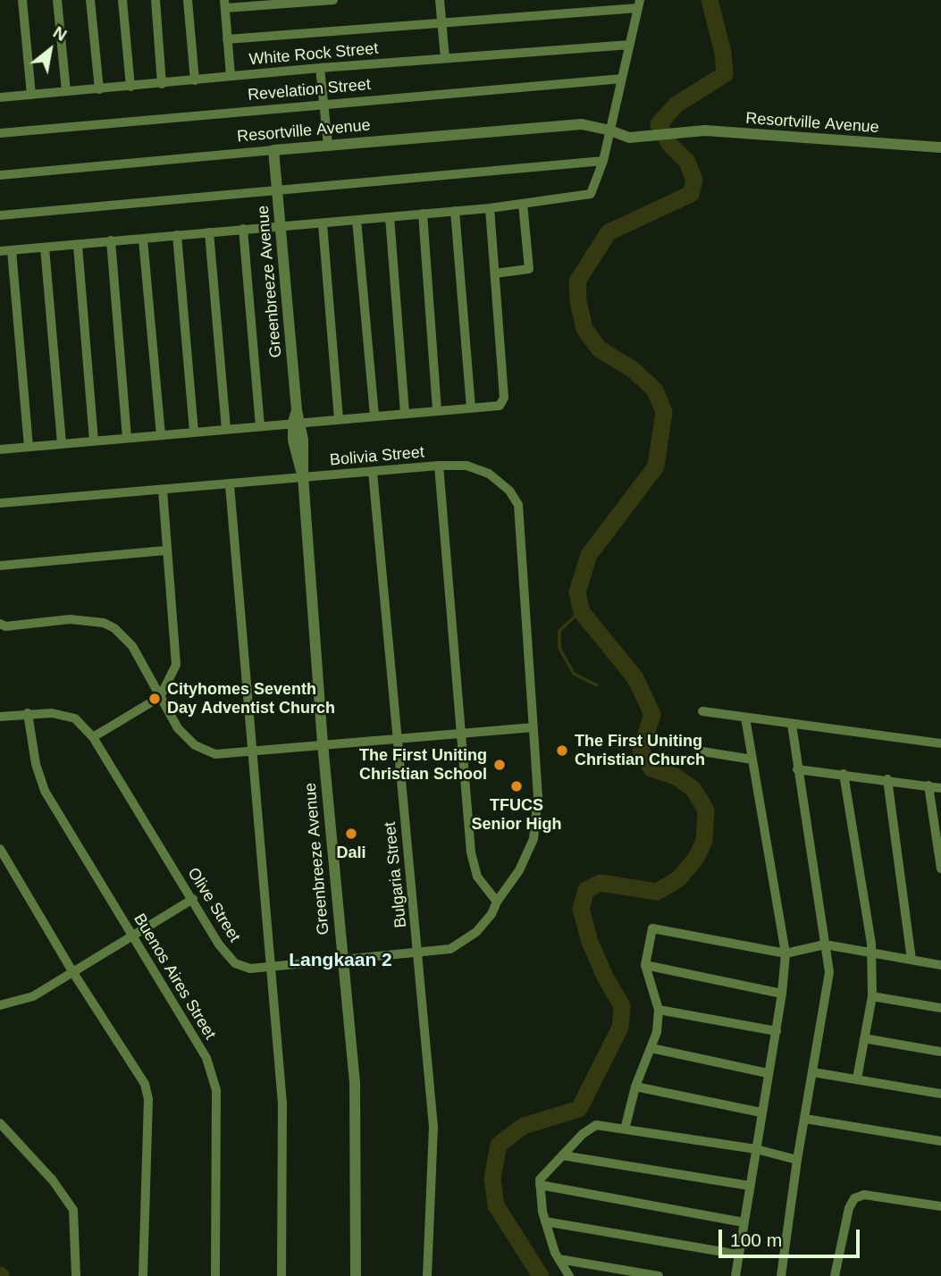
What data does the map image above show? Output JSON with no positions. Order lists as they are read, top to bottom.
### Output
{
  "streets": {
    "street": [
      "White Rock Street",
      "Revelation Street",
      "Resortville Avenue",
      "Greenbreeze Avenue",
      "Bolivia Street",
      "Bulgaria Street",
      "Olive Street",
      "Buenos Aires Street"
    ]
  },
  "crossings": [
    ["Resortville Avenue", "Greenbreeze Avenue"],
    ["Greenbreeze Avenue", "Bolivia Street"],
    ["Greenbreeze Avenue", "Olive Street"],
    ["Bolivia Street", "Bulgaria Street"],
    ["Bolivia Street", "Olive Street"],
    ["Bulgaria Street", "Olive Street"],
    ["Olive Street", "Buenos Aires Street"]
  ],
  "districts": ["Langkaan 2"],
  "places": [
    "Cityhomes Seventh Day Adventist Church",
    "The First Uniting Christian Church",
    "The First Uniting Christian School",
    "TFUCS Senior High",
    "Dali"
  ],
  "scale_bar": "100 m",
  "north": "top right"
}
